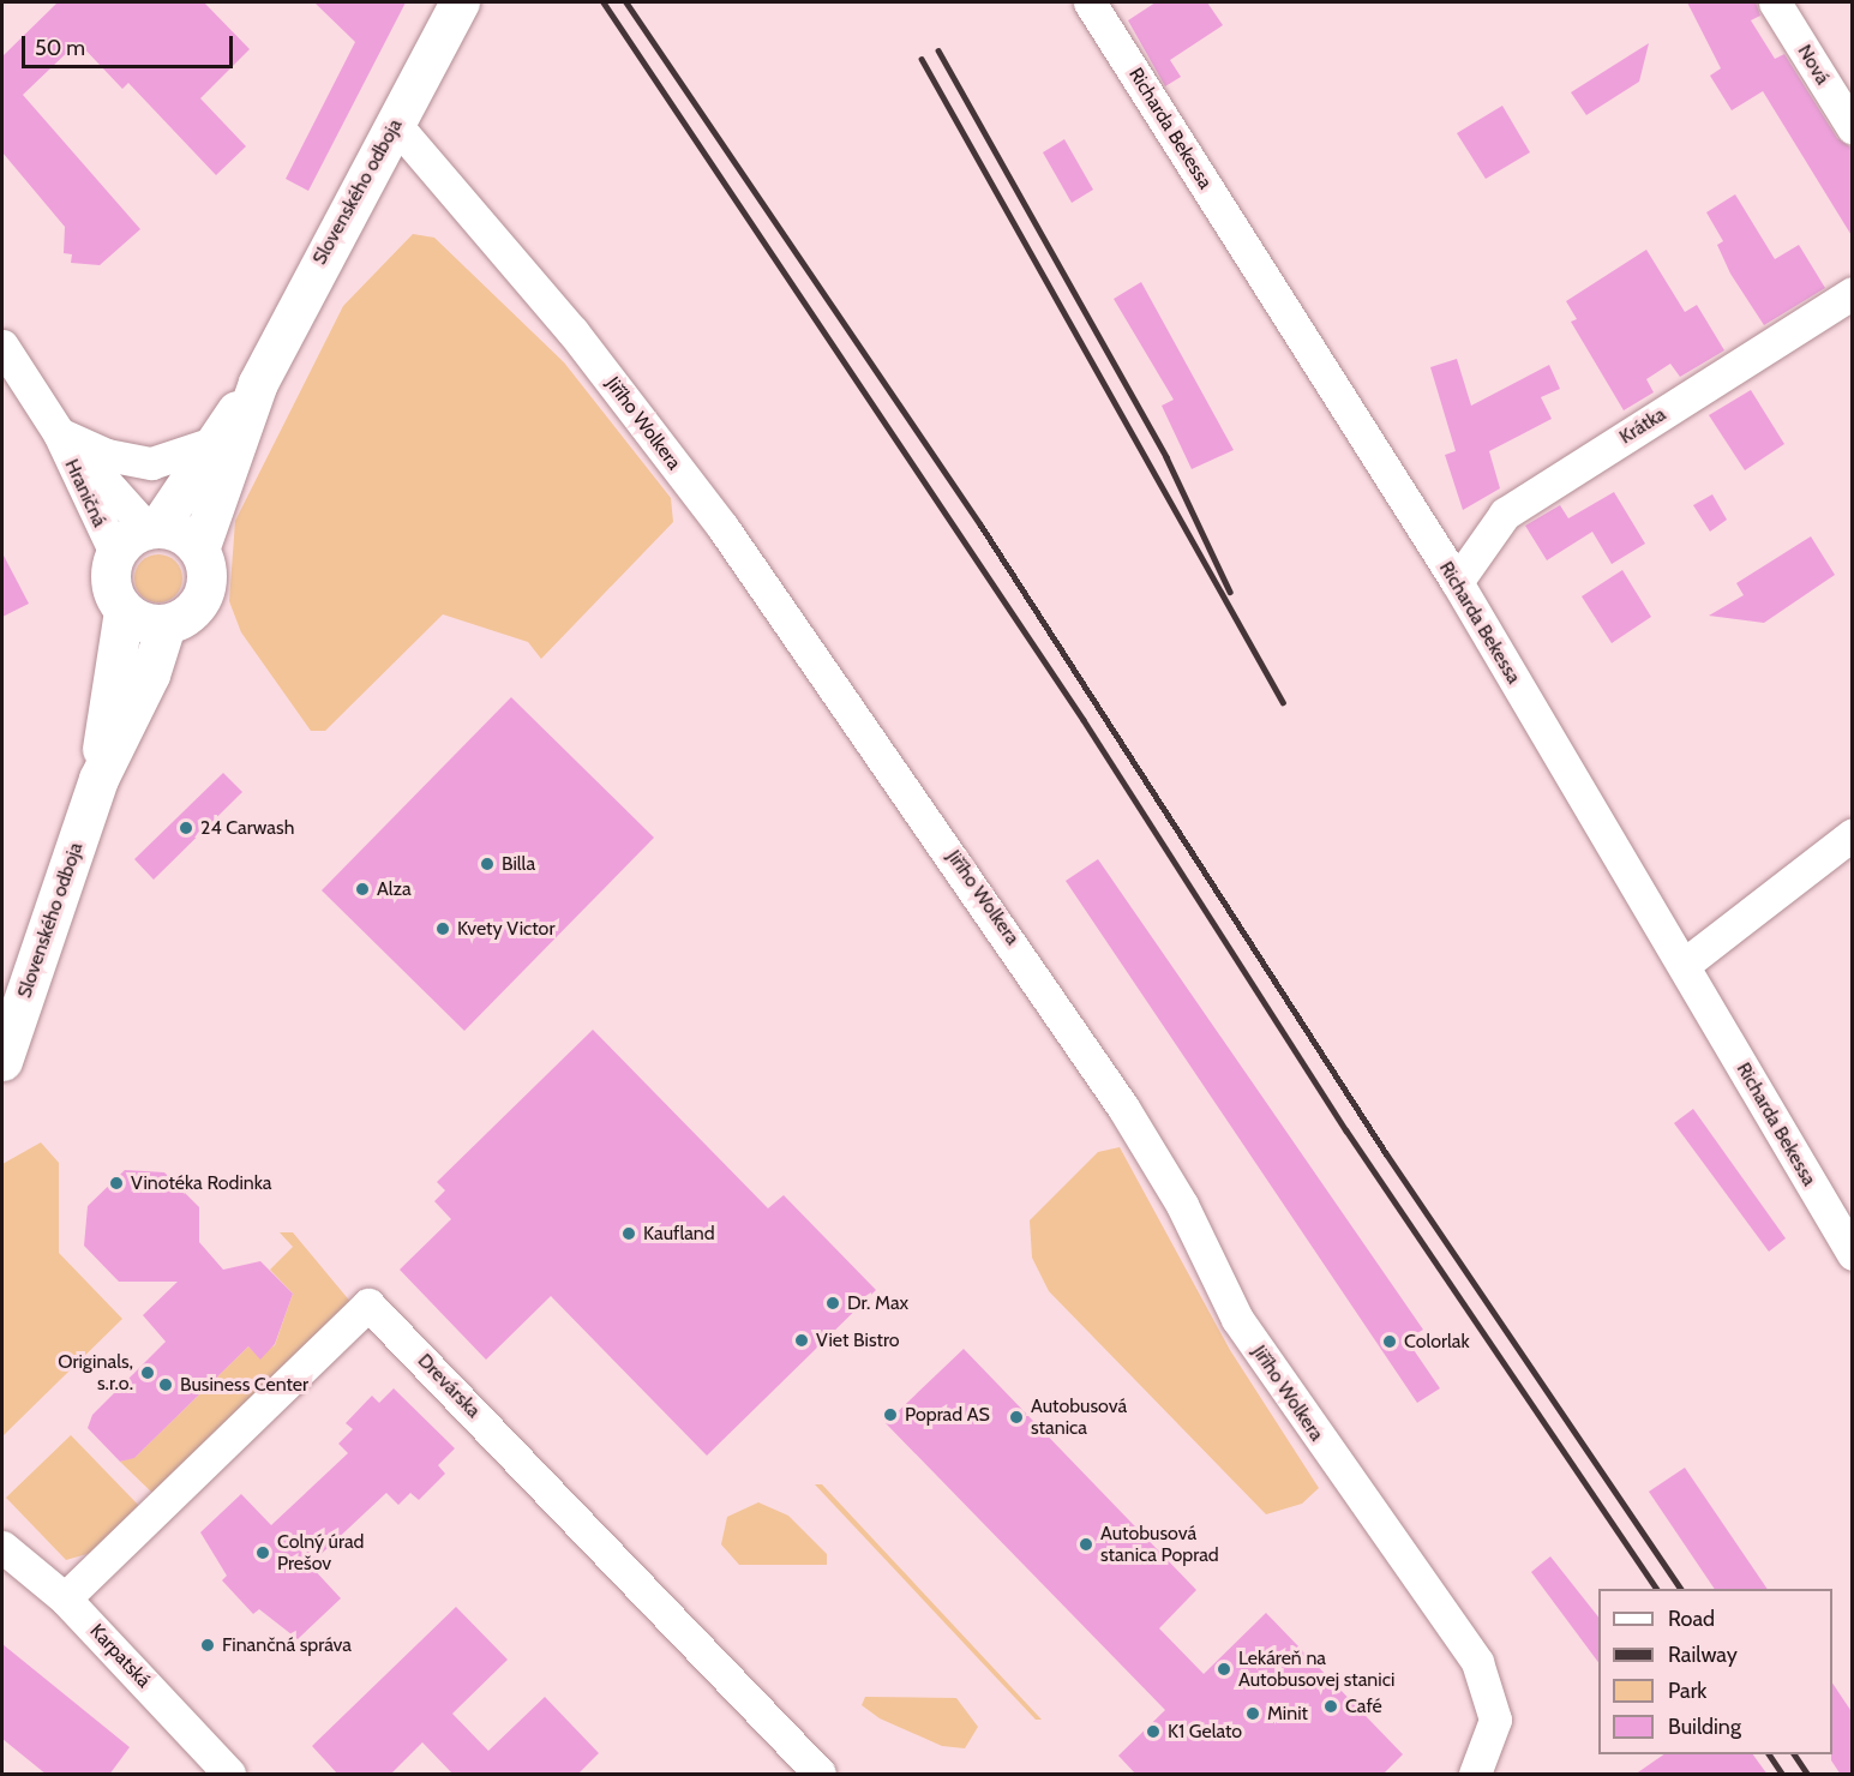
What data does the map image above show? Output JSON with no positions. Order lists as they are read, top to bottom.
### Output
{
  "streets": {
    "street": [
      "Nová",
      "Richarda Bekessa",
      "Slovenského odboja",
      "Jiřího Wolkera",
      "Krátka",
      "Hraničná",
      "Drevárska",
      "Karpatská"
    ]
  },
  "crossings": [
    ["Richarda Bekessa", "Krátka"],
    ["Slovenského odboja", "Jiřího Wolkera"],
    ["Slovenského odboja", "Hraničná"],
    ["Drevárska", "Karpatská"]
  ],
  "places": [
    "24 Carwash",
    "Billa",
    "Alza",
    "Kvety Victor",
    "Vinotéka Rodinka",
    "Kaufland",
    "Dr. Max",
    "Viet Bistro",
    "Colorlak",
    "Originals, s.r.o.",
    "Business Center",
    "Poprad AS",
    "Autobusová stanica",
    "Autobusová stanica Poprad",
    "Colný úrad Prešov",
    "Finančná správa",
    "Lekáreň na Autobusovej stanici",
    "Café",
    "Minit",
    "K1 Gelato"
  ],
  "legend": [
    "Road",
    "Railway",
    "Park",
    "Building"
  ],
  "scale_bar": "50 m"
}
